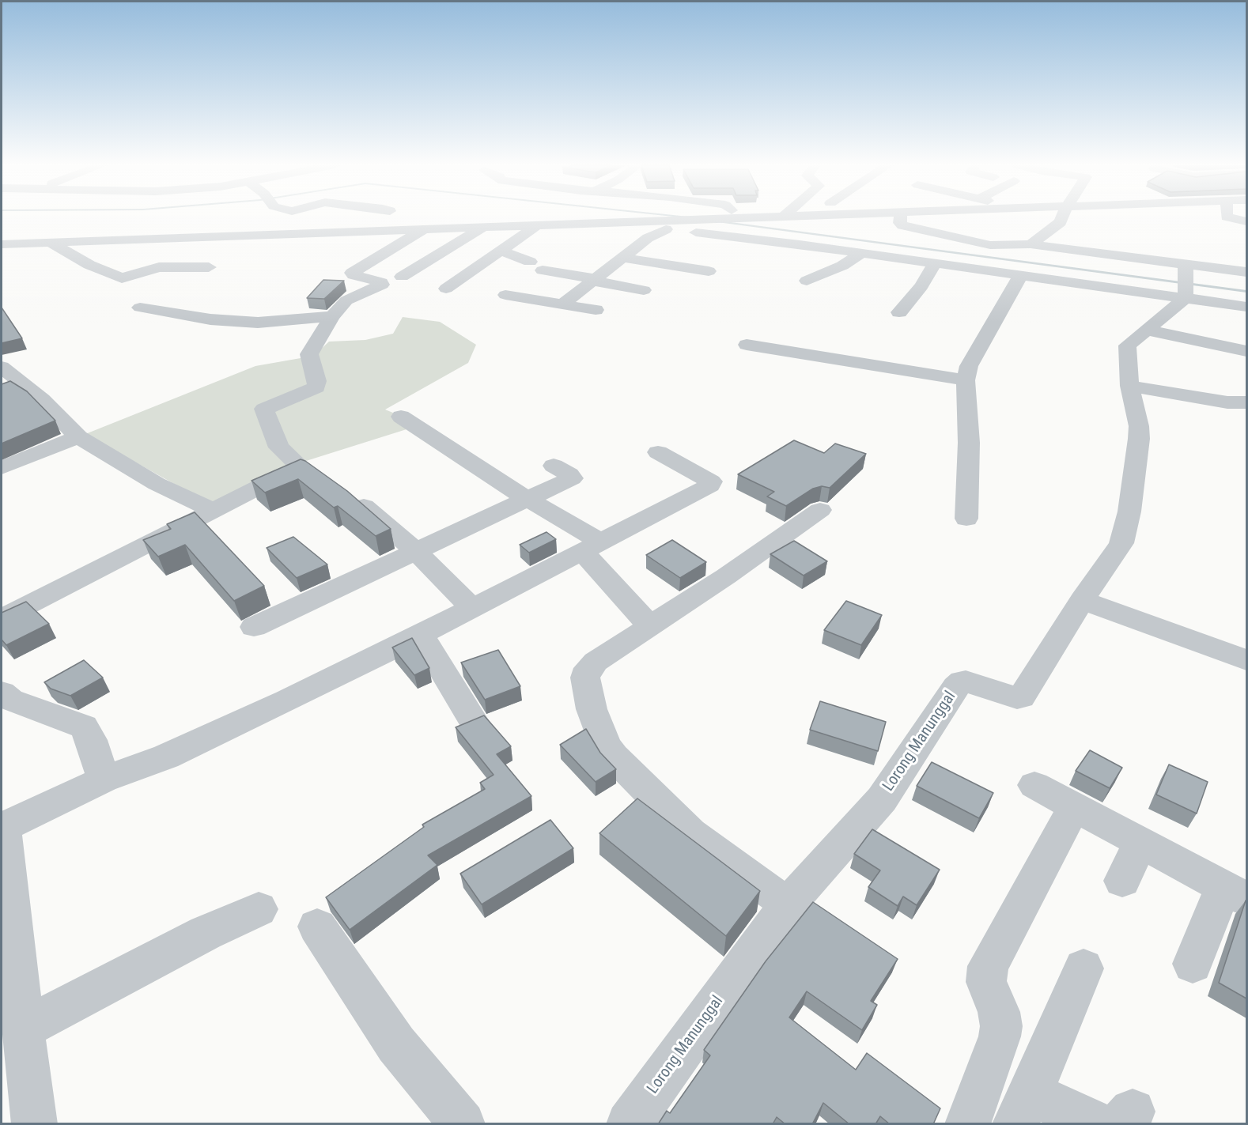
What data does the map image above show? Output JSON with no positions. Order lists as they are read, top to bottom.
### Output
{
  "streets": {
    "street": ["Lorong Manunggal"]
  }
}
